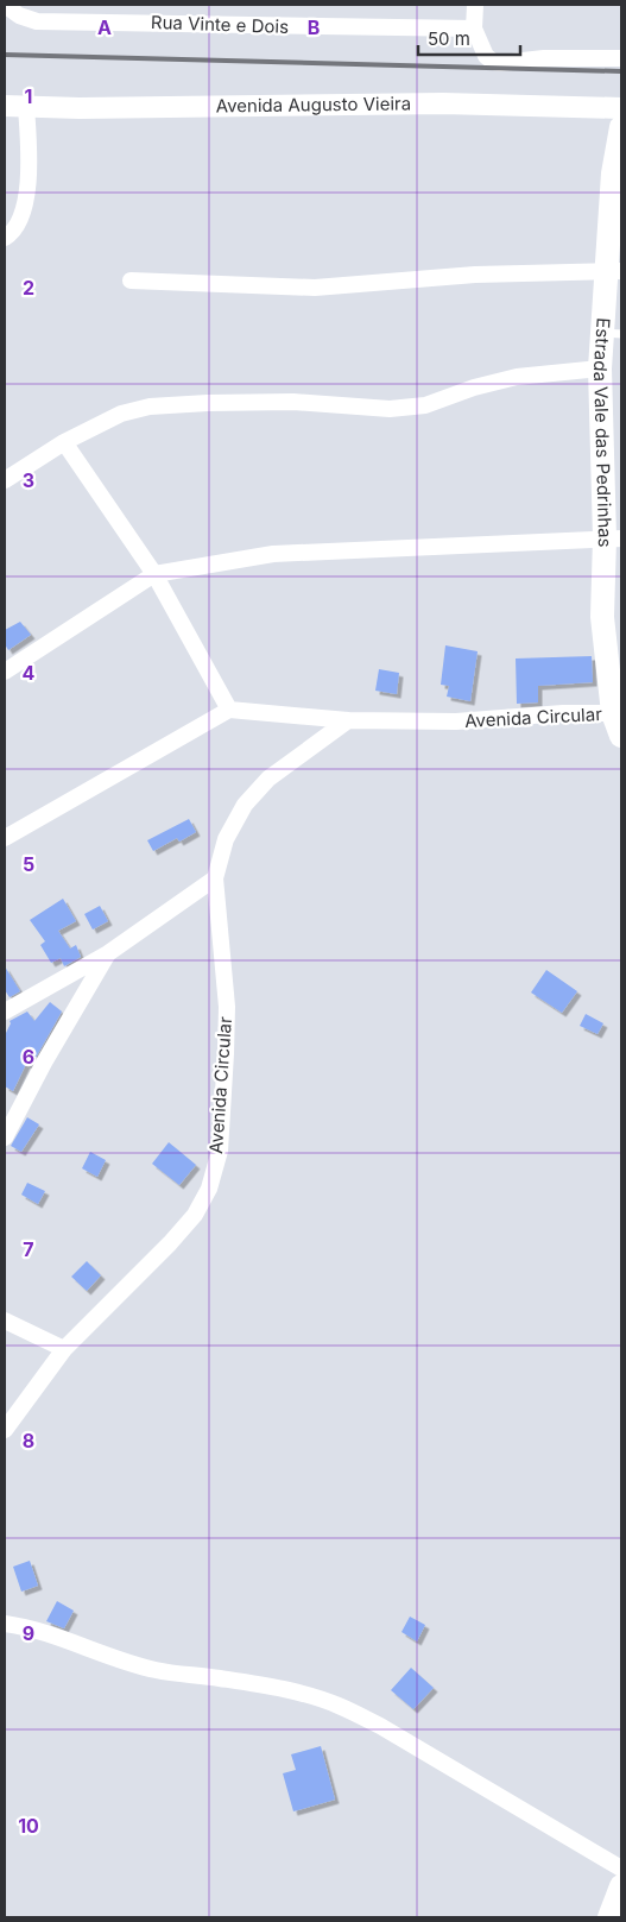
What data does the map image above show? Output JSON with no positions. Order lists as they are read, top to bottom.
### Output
{
  "streets": {
    "main road": ["Estrada Vale das Pedrinhas"],
    "street": ["Rua Vinte e Dois", "Avenida Augusto Vieira", "Avenida Circular"]
  },
  "crossings": [
    ["Estrada Vale das Pedrinhas", "Avenida Circular"]
  ],
  "scale_bar": "50 m",
  "grid": {
    "columns": ["A", "B"],
    "rows": [
      "1",
      "2",
      "3",
      "4",
      "5",
      "6",
      "7",
      "8",
      "9",
      "10"
    ]
  }
}
